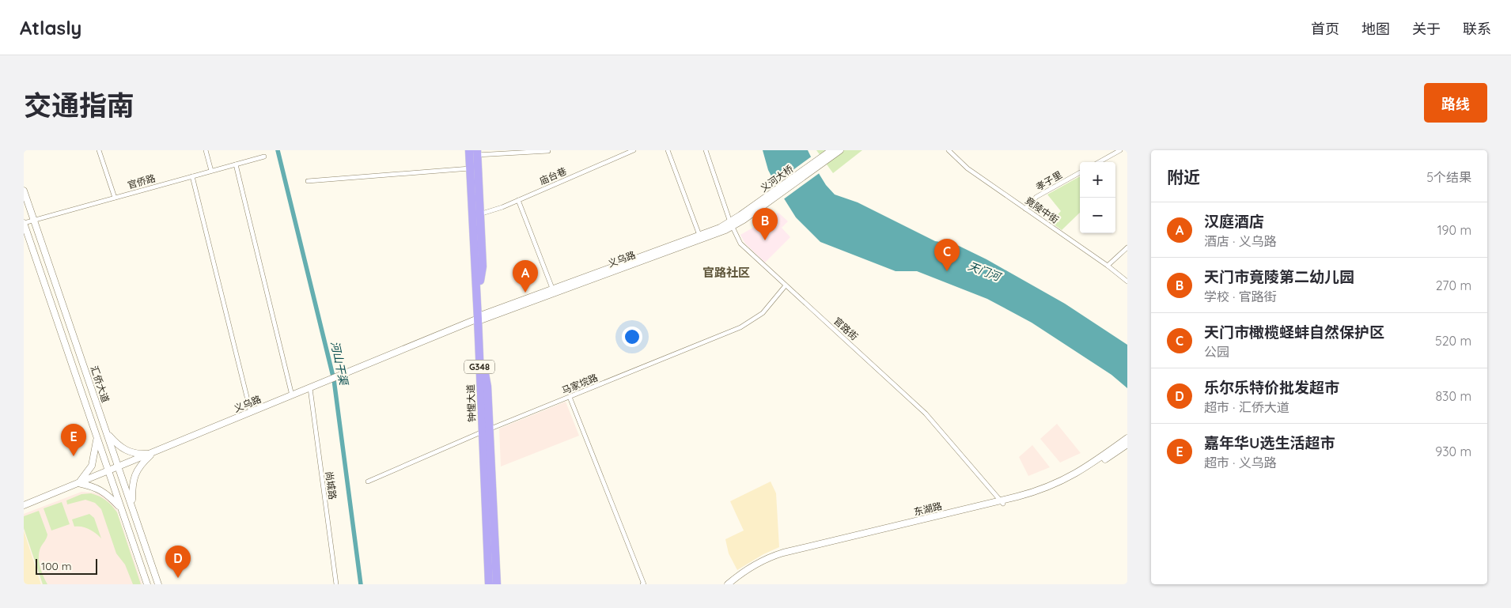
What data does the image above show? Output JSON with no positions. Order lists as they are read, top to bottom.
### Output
{
  "streets": {
    "highway": ["G348", "钟惺大道"],
    "main road": [
      "义河大桥",
      "义乌路",
      "汇侨大道",
      "东湖路"
    ],
    "street": [
      "庙台巷",
      "孝子里",
      "官侨路",
      "竟陵中街",
      "官路街",
      "马家垸路",
      "尚城路"
    ]
  },
  "crossings": [
    ["庙台巷", "钟惺大道"],
    ["义河大桥", "义乌路"],
    ["孝子里", "竟陵中街"],
    ["官侨路", "汇侨大道"],
    ["义乌路", "官路街"],
    ["义乌路", "汇侨大道"],
    ["义乌路", "钟惺大道"],
    ["义乌路", "尚城路"],
    ["官路街", "马家垸路"],
    ["官路街", "东湖路"],
    ["马家垸路", "钟惺大道"]
  ],
  "districts": ["官路社区"],
  "water": ["天门河", "河山干渠"],
  "scale_bar": "100 m",
  "page": {
    "header": "Atlasly",
    "nav": [
      "首页",
      "地图",
      "关于",
      "联系"
    ],
    "title": "交通指南",
    "buttons": "路线",
    "heading": ["附近", "5个结果"],
    "map_buttons": ["+", "−"],
    "list": [
      {
        "mark": "A",
        "name": "汉庭酒店",
        "note": "酒店 · 义乌路",
        "value": "190 m"
      },
      {
        "mark": "B",
        "name": "天门市竟陵第二幼儿园",
        "note": "学校 · 官路街",
        "value": "270 m"
      },
      {
        "mark": "C",
        "name": "天门市橄榄蛏蚌自然保护区",
        "note": "公园",
        "value": "520 m"
      },
      {
        "mark": "D",
        "name": "乐尔乐特价批发超市",
        "note": "超市 · 汇侨大道",
        "value": "830 m"
      },
      {
        "mark": "E",
        "name": "嘉年华U选生活超市",
        "note": "超市 · 义乌路",
        "value": "930 m"
      }
    ],
    "pins": [
      "B",
      "C",
      "A",
      "E",
      "D"
    ],
    "scale": "100 m"
  }
}
